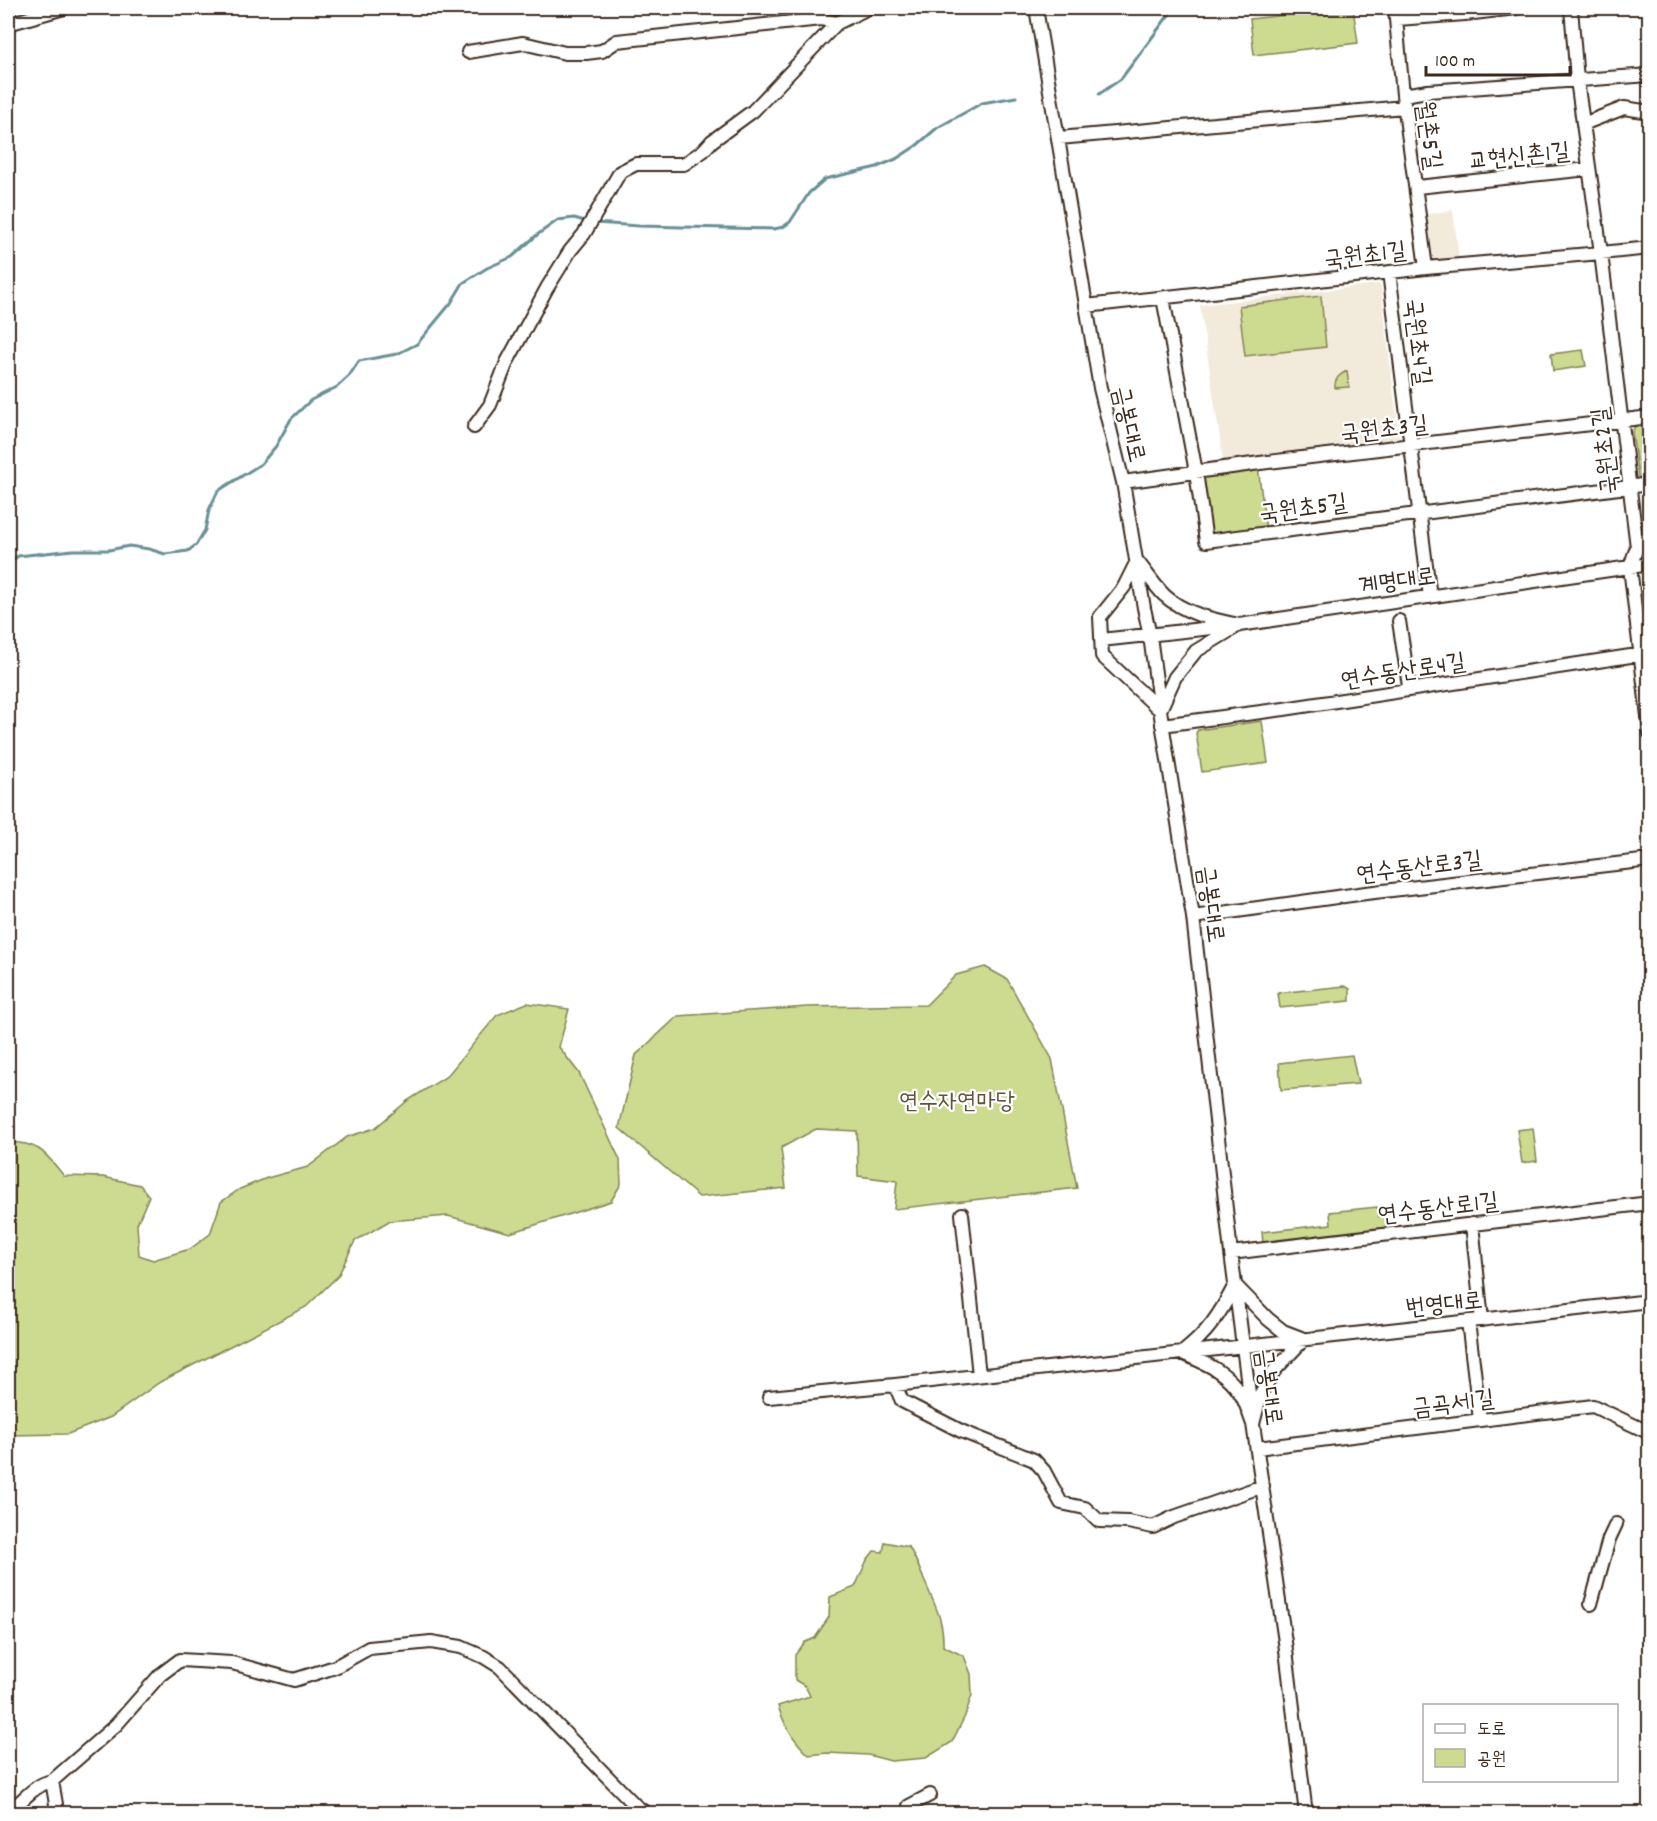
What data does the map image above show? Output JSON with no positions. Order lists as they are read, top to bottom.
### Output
{
  "streets": {
    "street": [
      "월촌5길",
      "교현신촌1길",
      "국원초1길",
      "국원초4길",
      "금봉대로",
      "국원초3길",
      "국원초2길",
      "국원초5길",
      "계명대로",
      "연수동산로4길",
      "연수동산로3길",
      "연수동산로1길",
      "번영대로",
      "금곡서1길"
    ]
  },
  "crossings": [
    ["월촌5길", "교현신촌1길"],
    ["월촌5길", "국원초1길"],
    ["교현신촌1길", "국원초2길"],
    ["국원초1길", "국원초4길"],
    ["국원초1길", "금봉대로"],
    ["국원초1길", "국원초2길"],
    ["국원초1길", "국원초5길"],
    ["국원초4길", "국원초3길"],
    ["국원초4길", "국원초5길"],
    ["국원초4길", "계명대로"],
    ["금봉대로", "국원초3길"],
    ["금봉대로", "계명대로"],
    ["금봉대로", "연수동산로4길"],
    ["금봉대로", "연수동산로3길"],
    ["금봉대로", "연수동산로1길"],
    ["금봉대로", "번영대로"],
    ["금봉대로", "금곡서1길"],
    ["국원초3길", "국원초2길"],
    ["국원초3길", "국원초5길"],
    ["국원초2길", "국원초5길"],
    ["국원초2길", "계명대로"],
    ["국원초2길", "연수동산로4길"]
  ],
  "parks": ["연수자연마당"],
  "legend": ["도로", "공원"],
  "scale_bar": "100 m"
}
